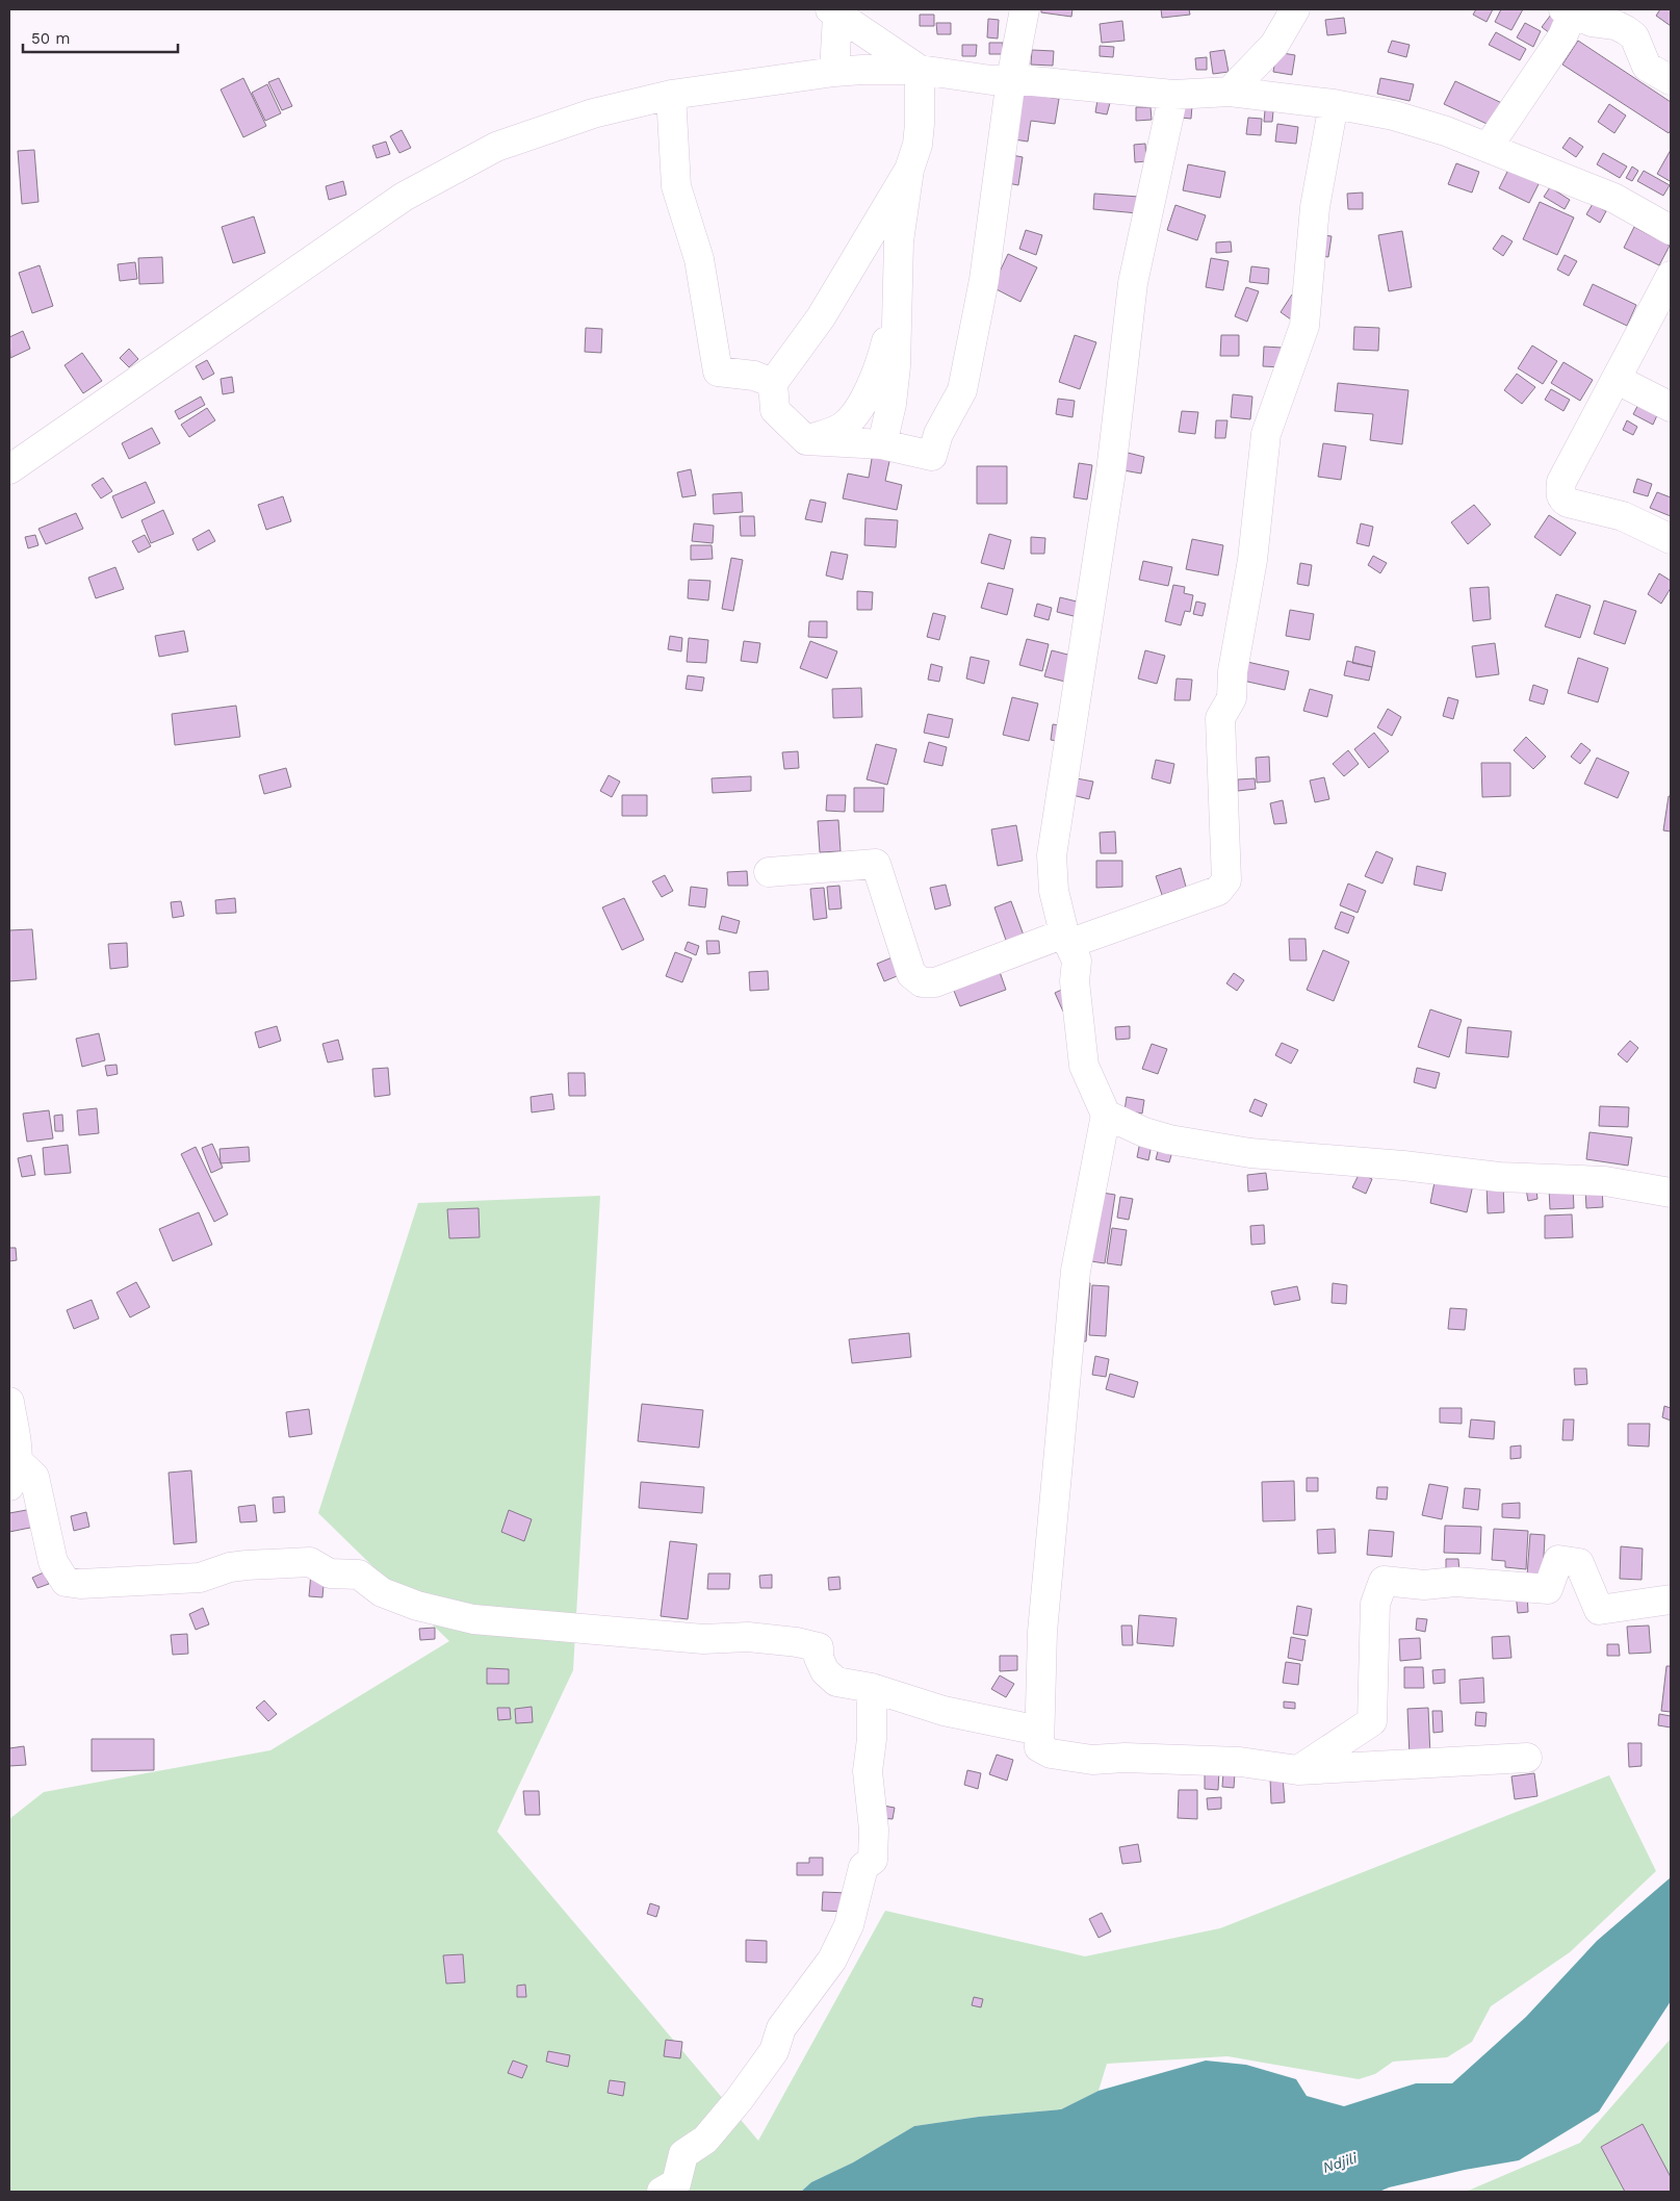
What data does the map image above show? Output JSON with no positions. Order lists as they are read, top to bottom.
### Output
{
  "water": ["Ndjili"],
  "scale_bar": "50 m"
}
